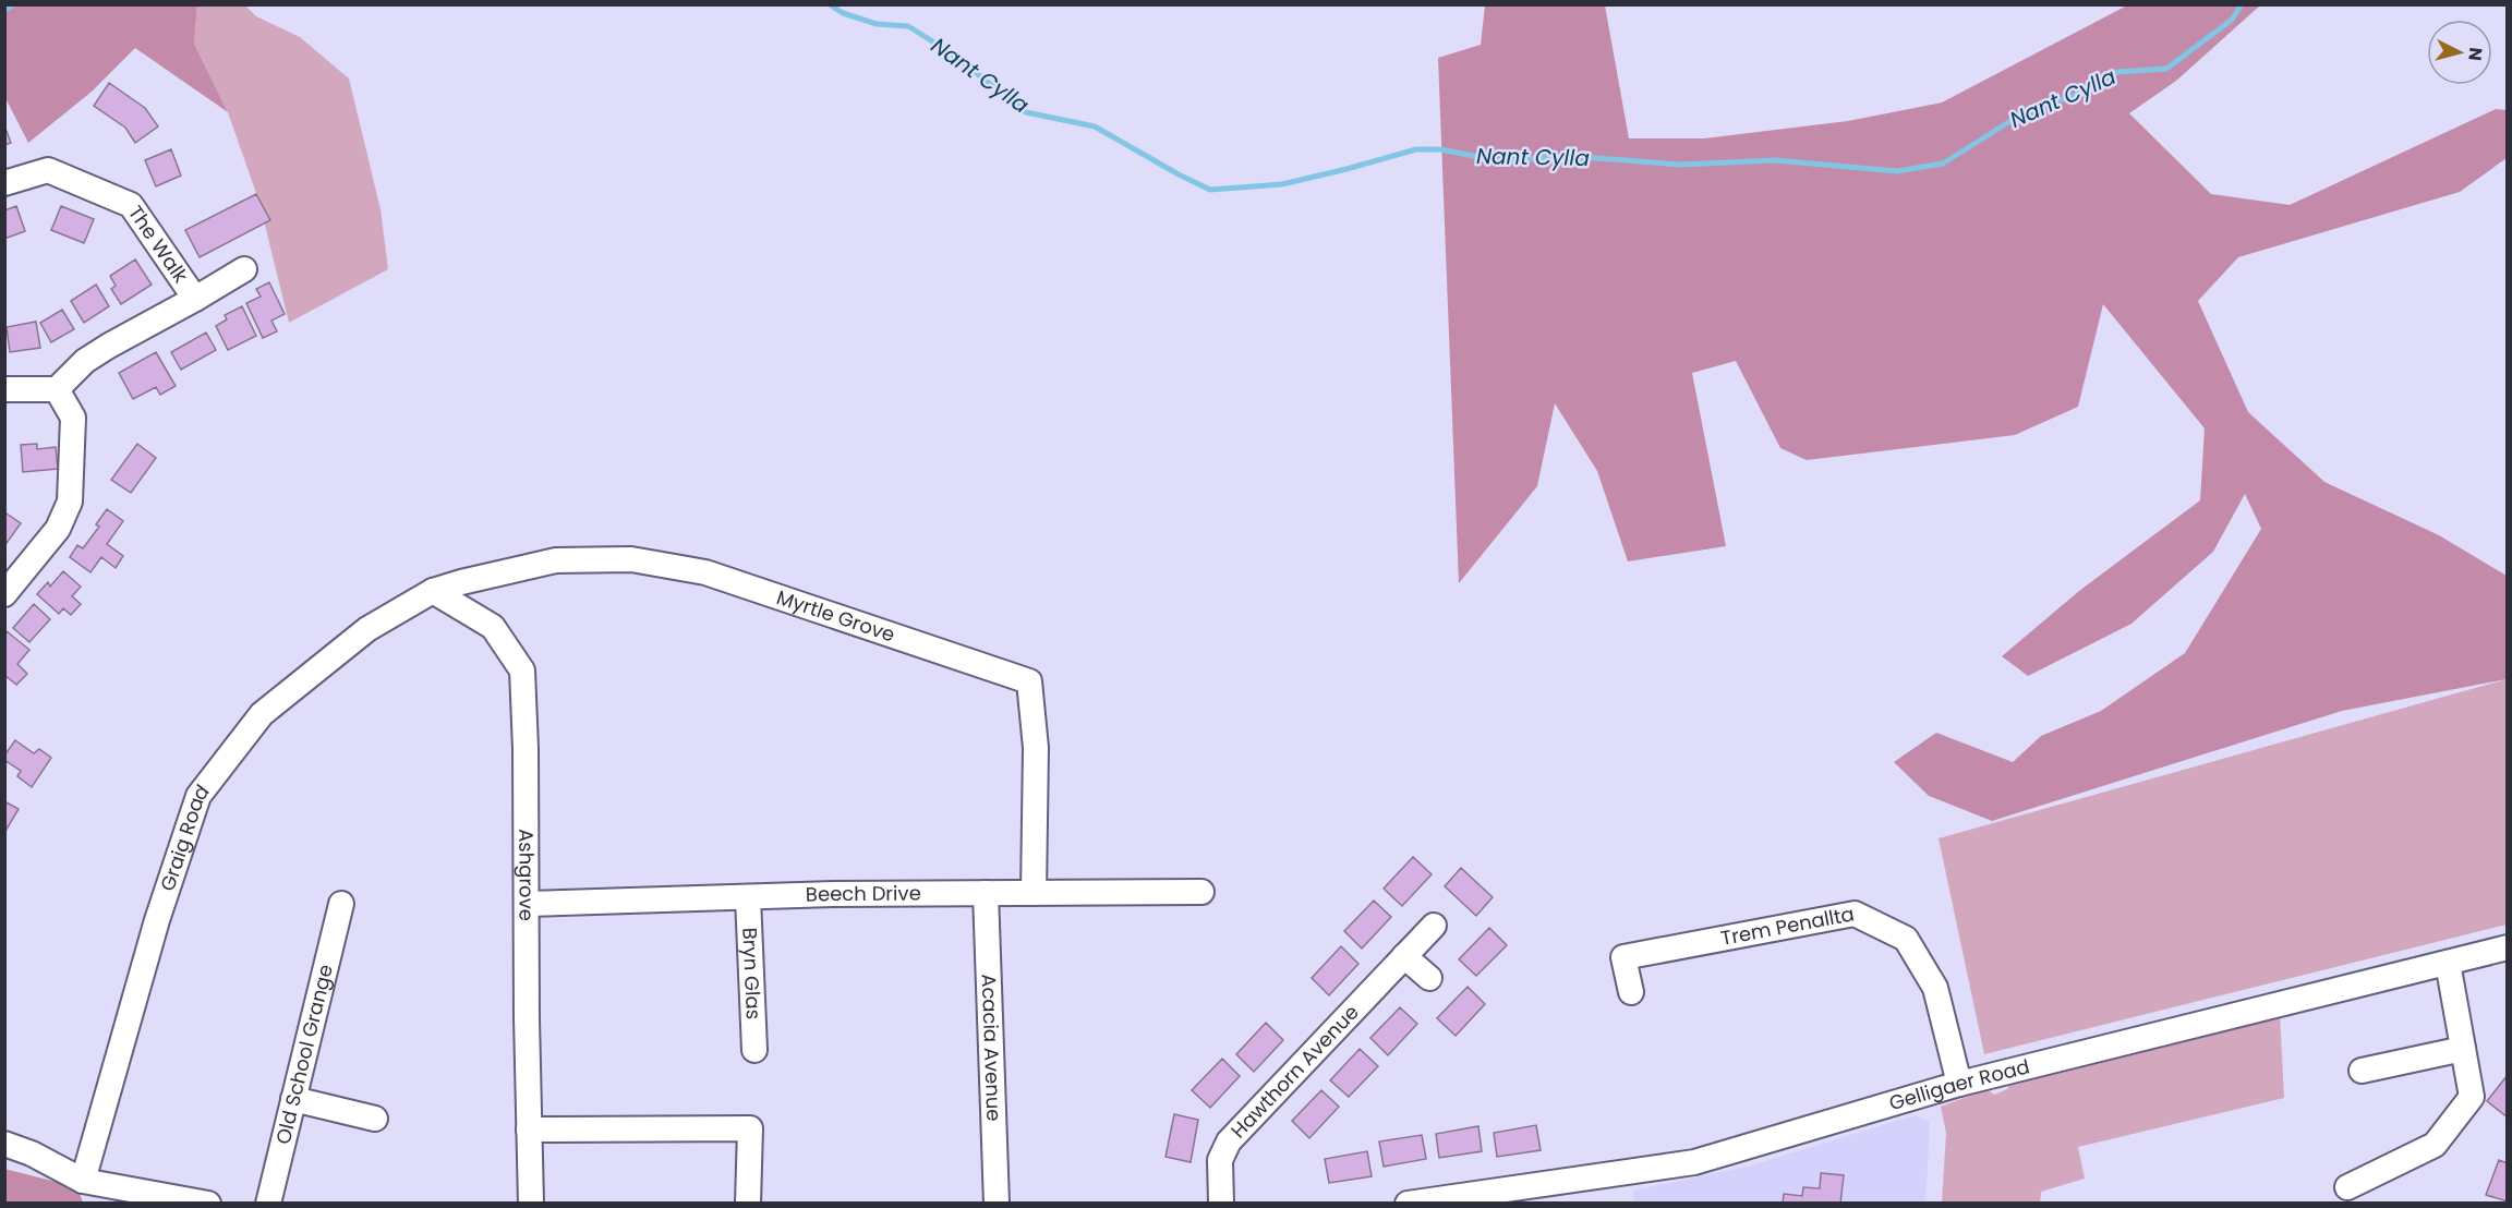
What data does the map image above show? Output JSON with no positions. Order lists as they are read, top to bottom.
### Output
{
  "streets": {
    "street": [
      "The Walk",
      "Myrtle Grove",
      "Graig Road",
      "Ashgrove",
      "Beech Drive",
      "Trem Penallta",
      "Bryn Glas",
      "Acacia Avenue",
      "Old School Grange",
      "Hawthorn Avenue",
      "Gelligaer Road"
    ]
  },
  "crossings": [
    ["Myrtle Grove", "Graig Road"],
    ["Myrtle Grove", "Ashgrove"],
    ["Myrtle Grove", "Beech Drive"],
    ["Graig Road", "Ashgrove"],
    ["Ashgrove", "Beech Drive"],
    ["Beech Drive", "Bryn Glas"],
    ["Beech Drive", "Acacia Avenue"],
    ["Trem Penallta", "Gelligaer Road"]
  ],
  "water": ["Nant Cylla"],
  "north": "right"
}
